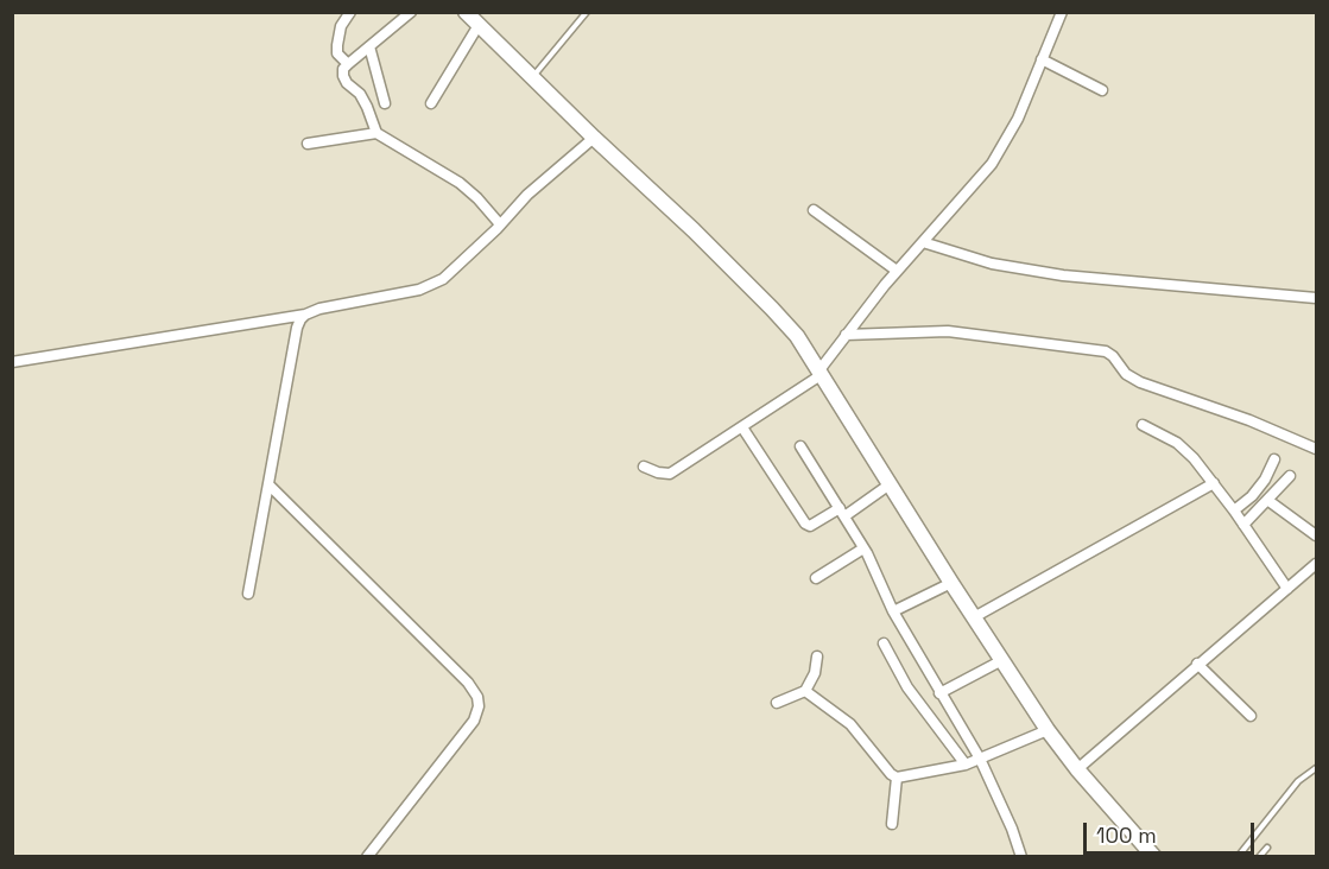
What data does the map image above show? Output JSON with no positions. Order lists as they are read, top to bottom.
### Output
{
  "scale_bar": "100 m"
}
